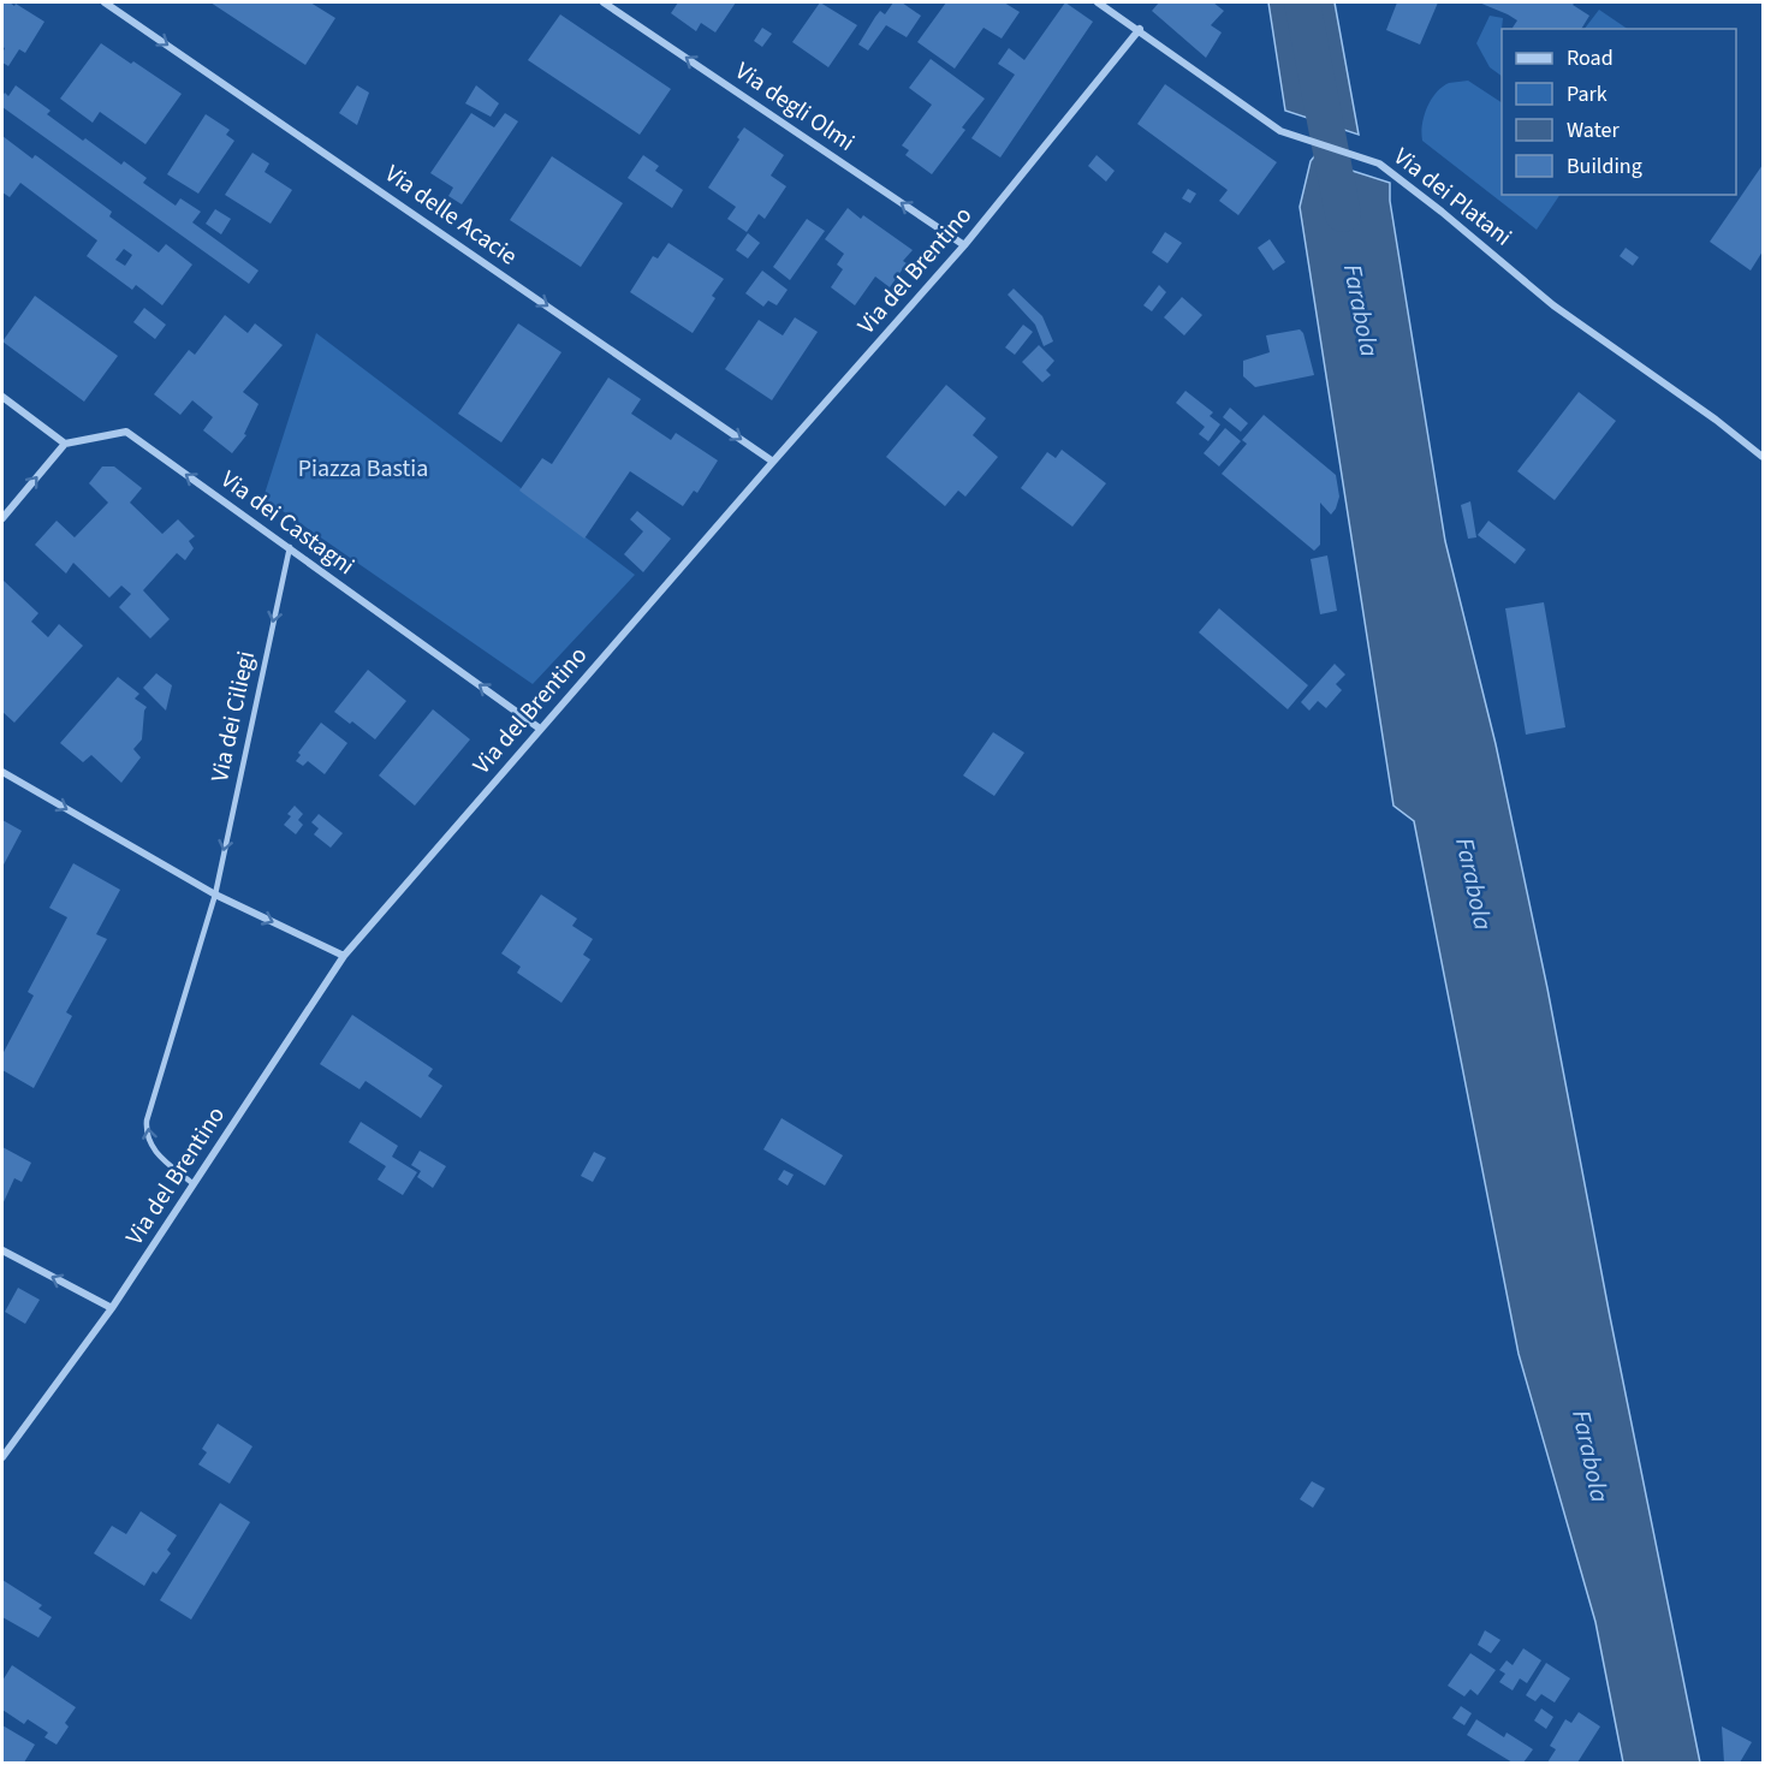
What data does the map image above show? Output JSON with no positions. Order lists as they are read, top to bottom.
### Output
{
  "streets": {
    "street": [
      "Via degli Olmi",
      "Via dei Platani",
      "Via delle Acacie",
      "Via del Brentino",
      "Via dei Castagni"
    ],
    "lane": ["Via dei Ciliegi"]
  },
  "crossings": [
    ["Via degli Olmi", "Via del Brentino"],
    ["Via dei Platani", "Via del Brentino"],
    ["Via delle Acacie", "Via del Brentino"],
    ["Via del Brentino", "Via dei Castagni"],
    ["Via del Brentino", "Via dei Ciliegi"],
    ["Via dei Castagni", "Via dei Ciliegi"]
  ],
  "one_way": ["Via degli Olmi", "Via delle Acacie", "Via dei Castagni"],
  "water": ["Farabola"],
  "parks": ["Piazza Bastia"],
  "legend": [
    "Road",
    "Park",
    "Water",
    "Building"
  ]
}
